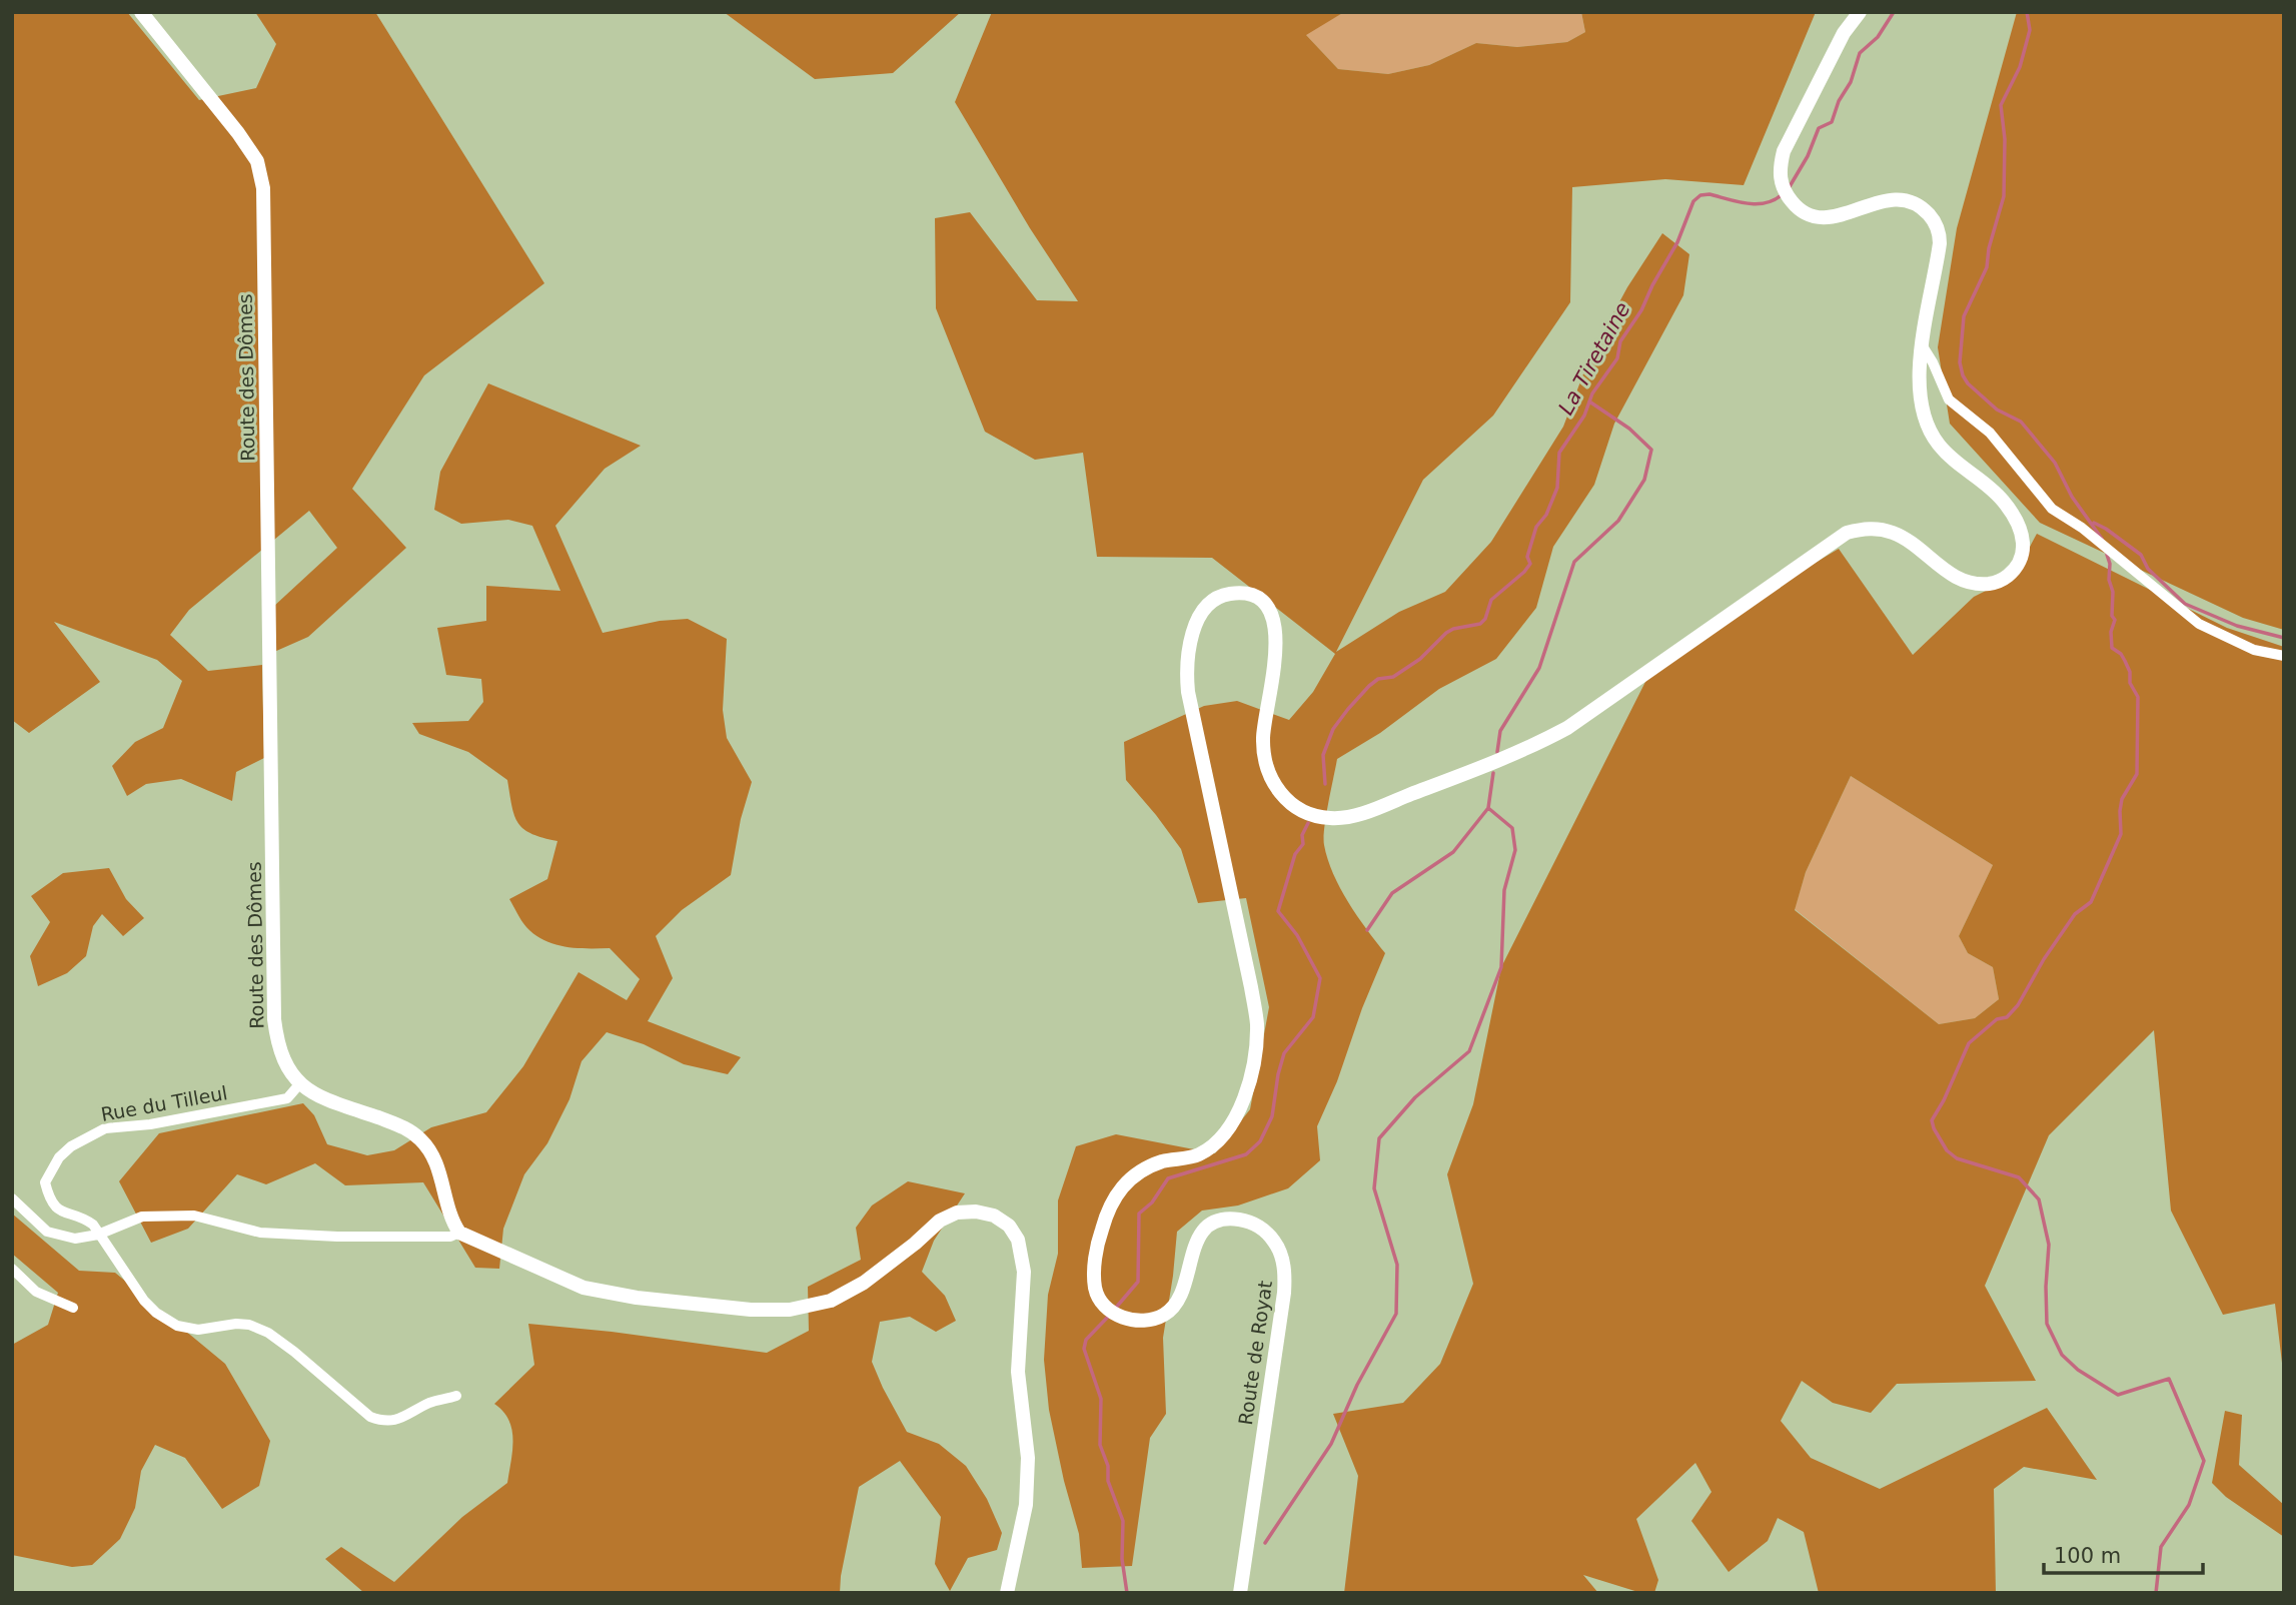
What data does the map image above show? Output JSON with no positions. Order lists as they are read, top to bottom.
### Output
{
  "streets": {
    "main road": ["Route des Dômes", "Route de Royat"],
    "street": ["Rue du Tilleul"]
  },
  "crossings": [
    ["Route des Dômes", "Rue du Tilleul"]
  ],
  "water": ["La Tiretaine"],
  "scale_bar": "100 m"
}
